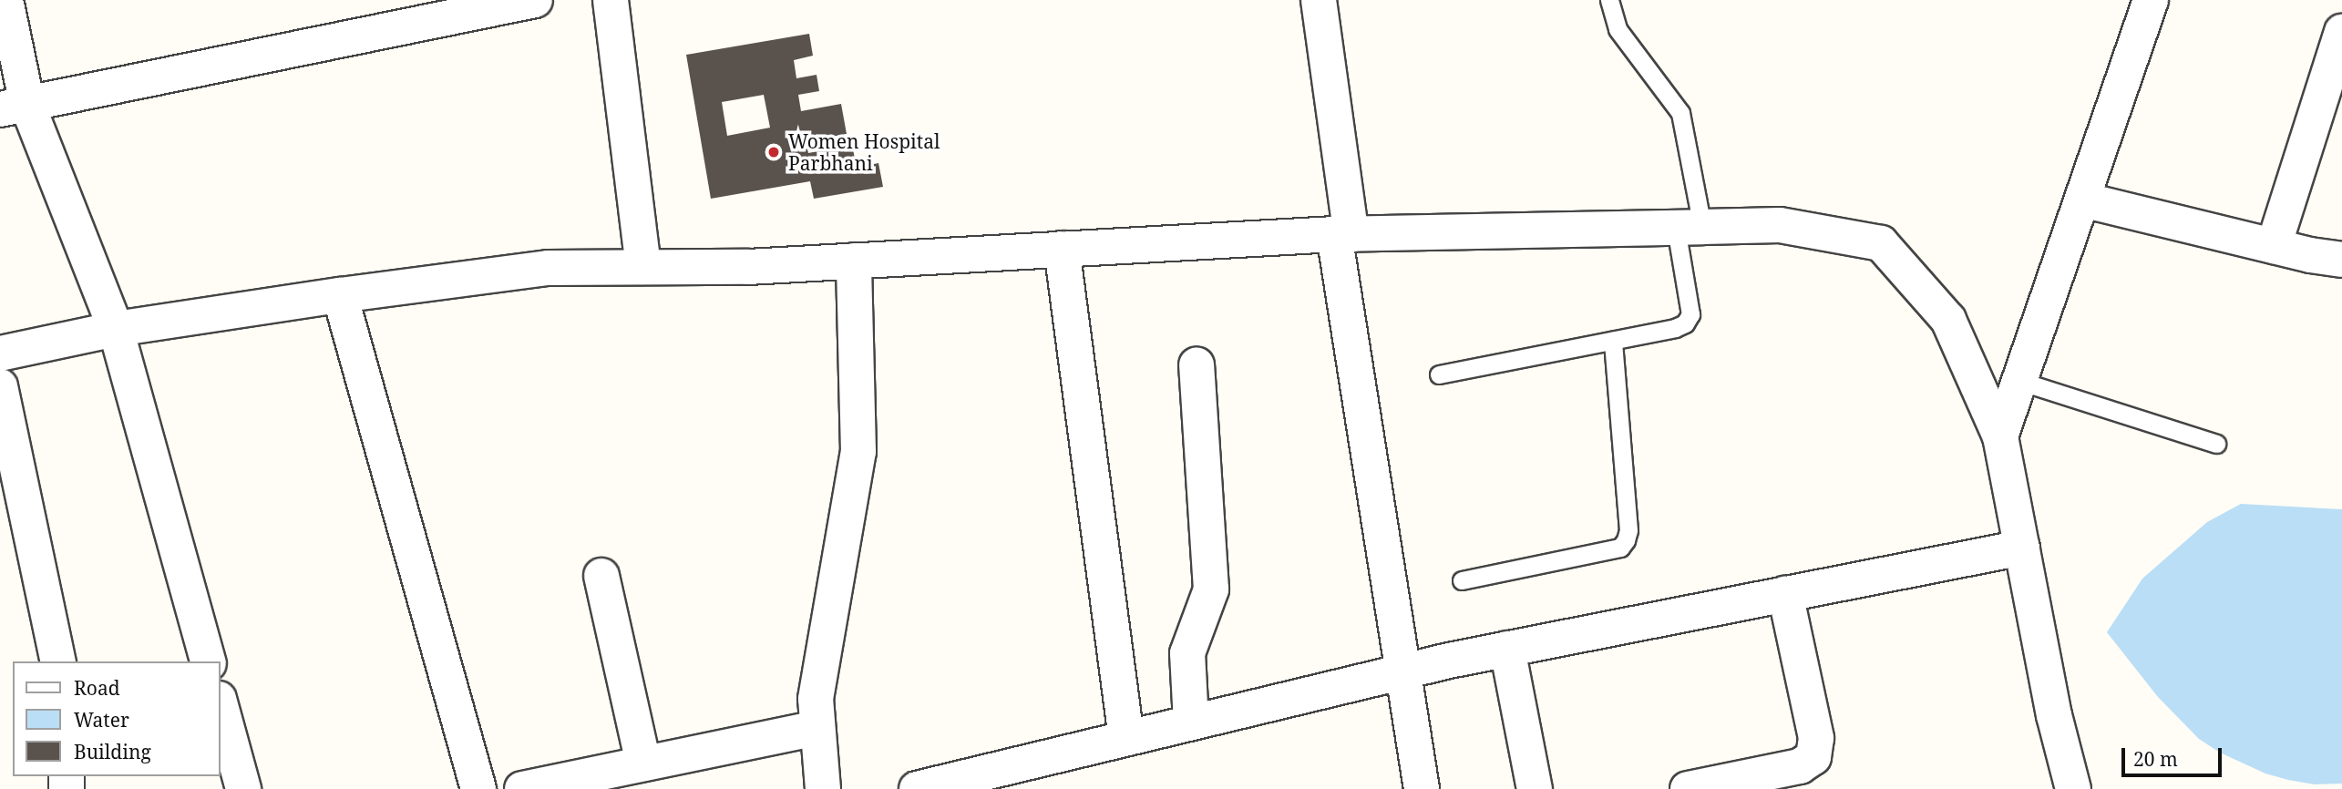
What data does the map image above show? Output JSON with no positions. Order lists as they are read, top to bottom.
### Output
{
  "places": ["Women Hospital Parbhani"],
  "legend": ["Road", "Water", "Building"],
  "scale_bar": "20 m"
}
